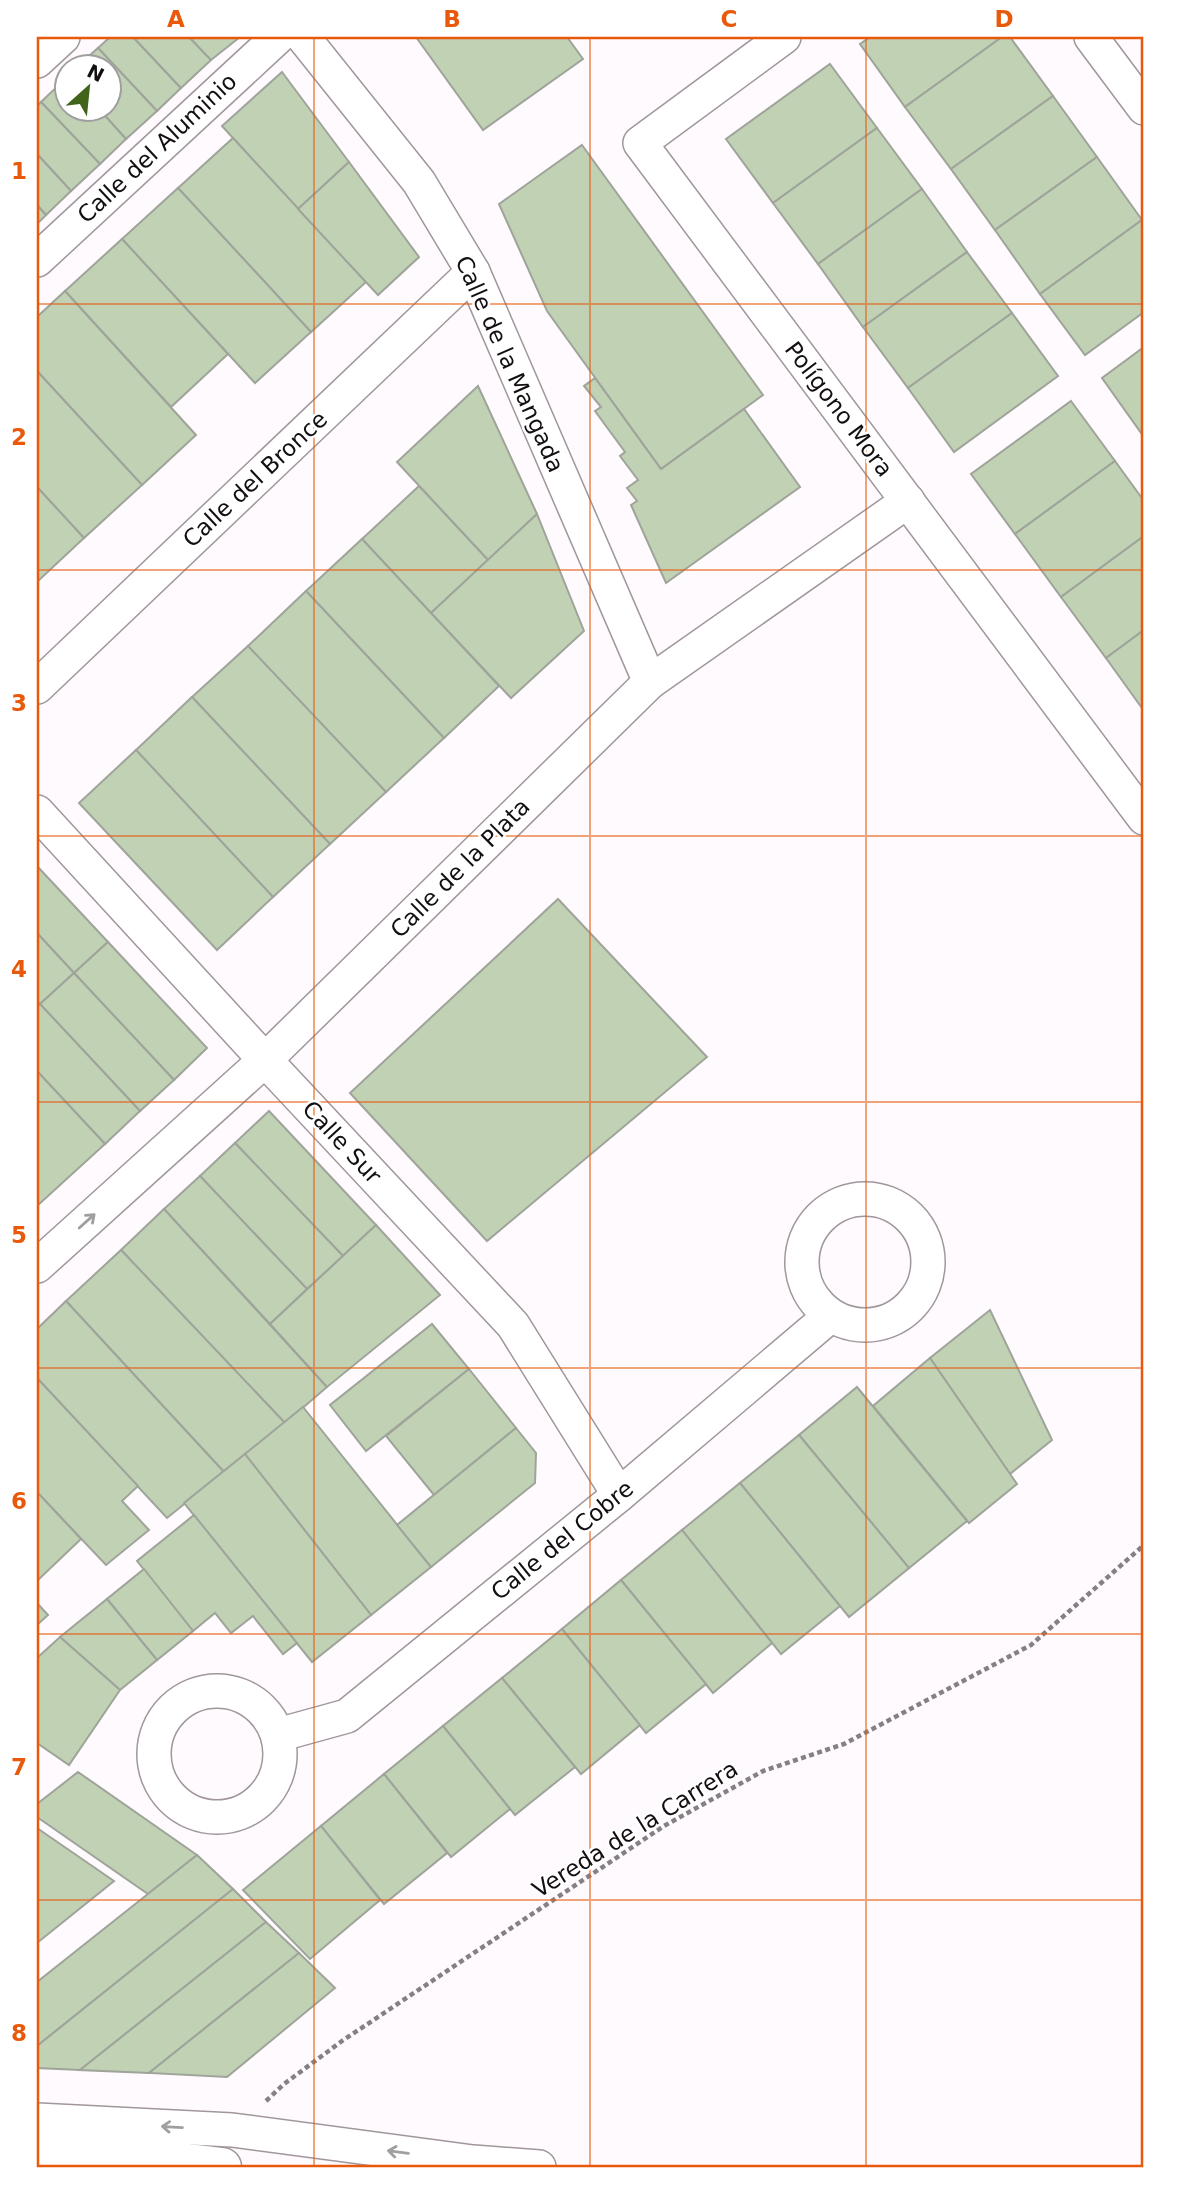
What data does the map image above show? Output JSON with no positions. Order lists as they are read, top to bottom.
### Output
{
  "streets": {
    "street": [
      "Calle del Aluminio",
      "Calle de la Mangada",
      "Polígono Mora",
      "Calle del Bronce",
      "Calle de la Plata",
      "Calle Sur",
      "Calle del Cobre"
    ],
    "path": ["Vereda de la Carrera"]
  },
  "crossings": [
    ["Calle de la Mangada", "Calle del Bronce"],
    ["Calle de la Mangada", "Calle de la Plata"],
    ["Polígono Mora", "Calle de la Plata"],
    ["Calle de la Plata", "Calle Sur"],
    ["Calle Sur", "Calle del Cobre"]
  ],
  "north": "top right",
  "grid": {
    "columns": [
      "A",
      "B",
      "C",
      "D"
    ],
    "rows": [
      "1",
      "2",
      "3",
      "4",
      "5",
      "6",
      "7",
      "8"
    ]
  }
}
